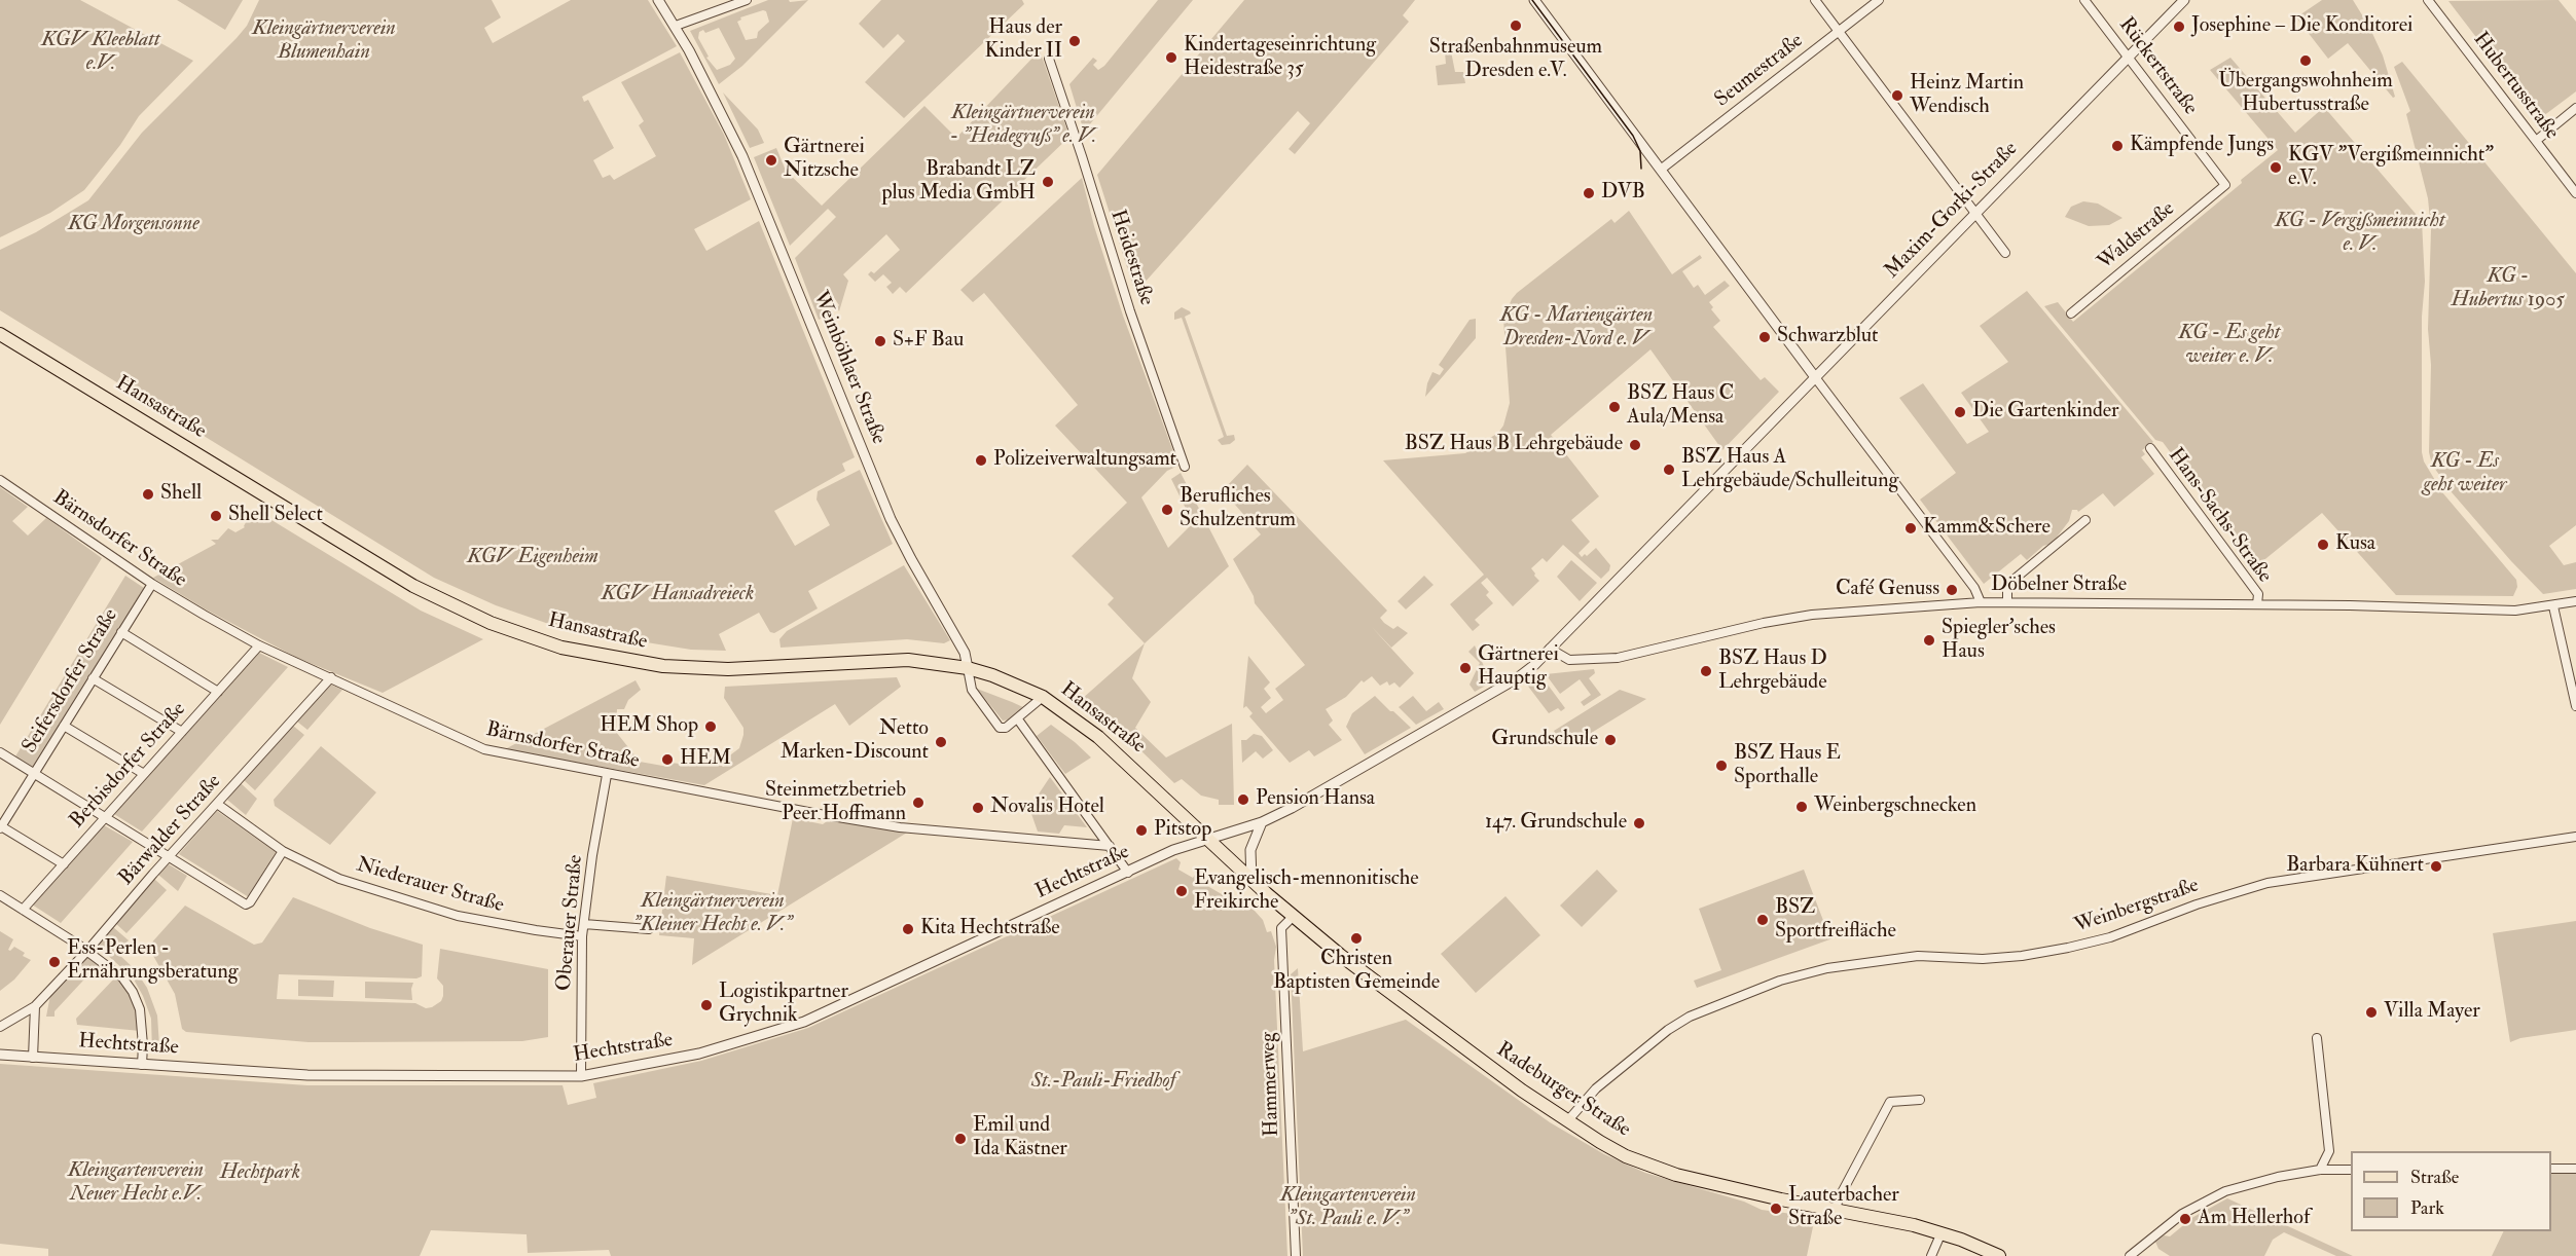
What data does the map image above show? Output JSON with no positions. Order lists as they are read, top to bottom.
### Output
{
  "streets": {
    "main road": ["Hansastraße", "Radeburger Straße"],
    "street": [
      "Rückertstraße",
      "Seumestraße",
      "Hubertusstraße",
      "Maxim-Gorki-Straße",
      "Waldstraße",
      "Heidestraße",
      "Weinböhlaer Straße",
      "Hans-Sachs-Straße",
      "Bärnsdorfer Straße",
      "Döbelner Straße",
      "Seifersdorfer Straße",
      "Berbisdorfer Straße",
      "Bärwalder Straße",
      "Hechtstraße",
      "Niederauer Straße",
      "Weinbergstraße",
      "Oberauer Straße",
      "Hammerweg"
    ]
  },
  "crossings": [
    ["Rückertstraße", "Maxim-Gorki-Straße"],
    ["Rückertstraße", "Waldstraße"],
    ["Maxim-Gorki-Straße", "Döbelner Straße"],
    ["Weinböhlaer Straße", "Hansastraße"],
    ["Hansastraße", "Hechtstraße"],
    ["Hansastraße", "Radeburger Straße"],
    ["Hans-Sachs-Straße", "Döbelner Straße"],
    ["Bärnsdorfer Straße", "Seifersdorfer Straße"],
    ["Bärnsdorfer Straße", "Berbisdorfer Straße"],
    ["Bärnsdorfer Straße", "Bärwalder Straße"],
    ["Bärnsdorfer Straße", "Oberauer Straße"],
    ["Bärwalder Straße", "Niederauer Straße"],
    ["Hechtstraße", "Oberauer Straße"],
    ["Hechtstraße", "Radeburger Straße"],
    ["Niederauer Straße", "Oberauer Straße"],
    ["Weinbergstraße", "Radeburger Straße"],
    ["Hammerweg", "Radeburger Straße"]
  ],
  "parks": [
    "Kleingärtnerverein Blumenhain",
    "KGV Kleeblatt e.V.",
    "Kleingärtnerverein - \"Heidegruß\" e. V.",
    "KG - Vergißmeinnicht e. V.",
    "KG Morgensonne",
    "KG - Hubertus 1905",
    "KG - Mariengärten Dresden-Nord e. V",
    "KG - Es geht weiter e. V.",
    "KG - Es geht weiter",
    "KGV Eigenheim",
    "KGV Hansadreieck",
    "Kleingärtnerverein \"Kleiner Hecht e. V.\"",
    "St.-Pauli-Friedhof",
    "Kleingartenverein Neuer Hecht e.V.",
    "Hechtpark",
    "Kleingartenverein \"St. Pauli e. V.\""
  ],
  "places": [
    "Straßenbahnmuseum Dresden e.V.",
    "Josephine – Die Konditorei",
    "Haus der Kinder II",
    "Kindertageseinrichtung Heidestraße 35",
    "Übergangswohnheim Hubertusstraße",
    "Heinz Martin Wendisch",
    "Kämpfende Jungs",
    "Gärtnerei Nitzsche",
    "KGV \"Vergißmeinnicht\" e.V.",
    "Brabandt LZ plus Media GmbH",
    "DVB",
    "Schwarzblut",
    "S+F Bau",
    "BSZ Haus C Aula/Mensa",
    "Die Gartenkinder",
    "BSZ Haus B Lehrgebäude",
    "Polizeiverwaltungsamt",
    "BSZ Haus A Lehrgebäude/Schulleitung",
    "Shell",
    "Berufliches Schulzentrum",
    "Shell Select",
    "Kamm&Schere",
    "Kusa",
    "Café Genuss",
    "Spiegler’sches Haus",
    "Gärtnerei Hauptig",
    "BSZ Haus D Lehrgebäude",
    "HEM Shop",
    "Grundschule",
    "Netto Marken-Discount",
    "HEM",
    "BSZ Haus E Sporthalle",
    "Pension Hansa",
    "Steinmetzbetrieb Peer Hoffmann",
    "Weinbergschnecken",
    "Novalis Hotel",
    "147. Grundschule",
    "Pitstop",
    "Barbara Kühnert",
    "Evangelisch-mennonitische Freikirche",
    "BSZ Sportfreifläche",
    "Kita Hechtstraße",
    "Christen Baptisten Gemeinde",
    "Ess-Perlen - Ernährungsberatung",
    "Logistikpartner Grychnik",
    "Villa Mayer",
    "Emil und Ida Kästner",
    "Lauterbacher Straße",
    "Am Hellerhof"
  ],
  "legend": ["Straße", "Park"]
}
